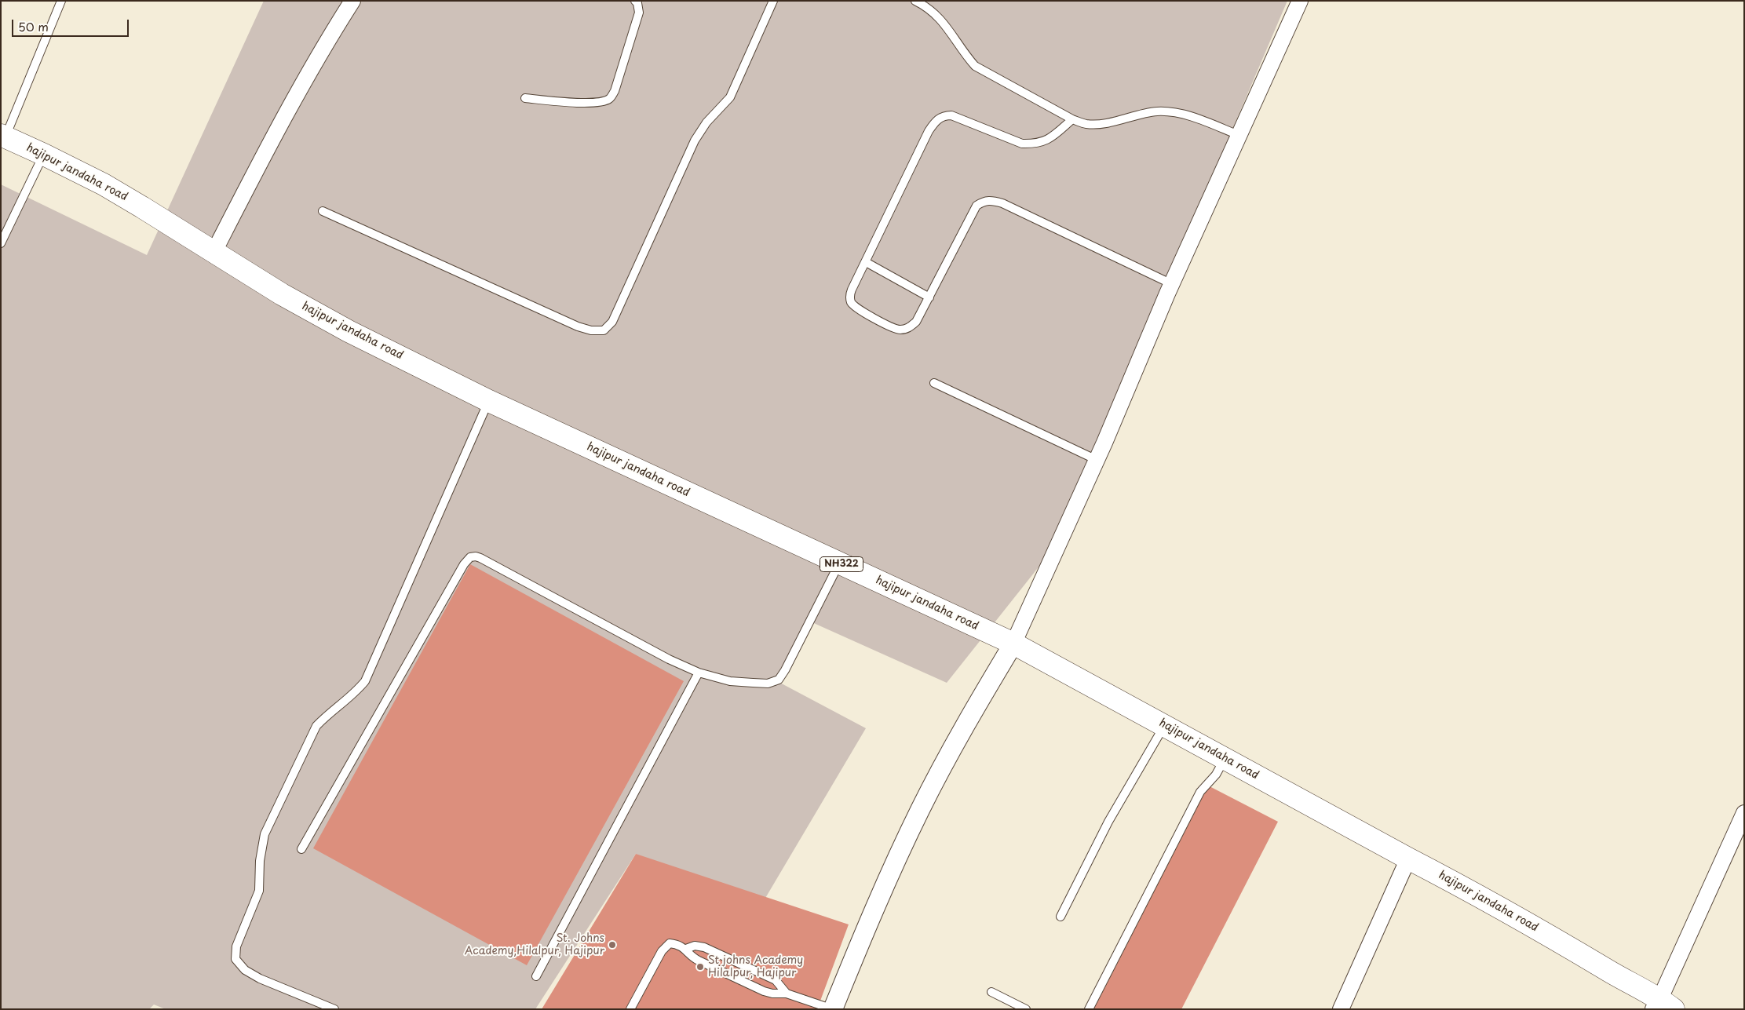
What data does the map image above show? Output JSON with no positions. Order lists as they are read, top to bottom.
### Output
{
  "streets": {
    "highway": ["hajipur jandaha road", "NH322"]
  },
  "places": ["St. Johns Academy,Hilalpur, Hajipur", "St johns Academy Hilalpur, Hajipur"],
  "scale_bar": "50 m"
}
